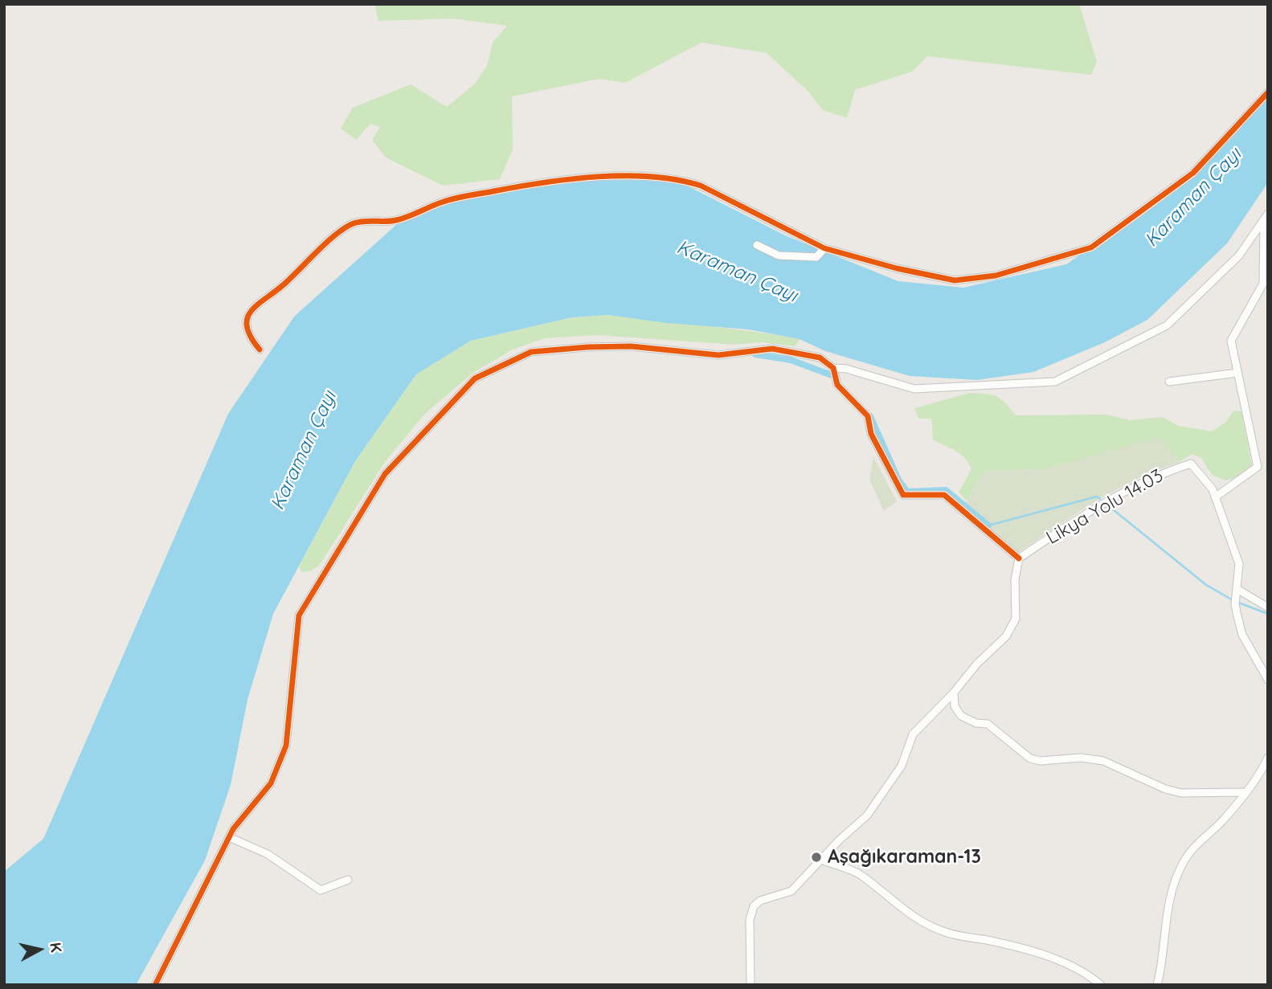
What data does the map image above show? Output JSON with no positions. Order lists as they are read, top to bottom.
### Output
{
  "streets": {
    "street": ["Likya Yolu 14.03"]
  },
  "water": ["Karaman Çayı"],
  "places": ["Aşağıkaraman-13"],
  "north": "right"
}
